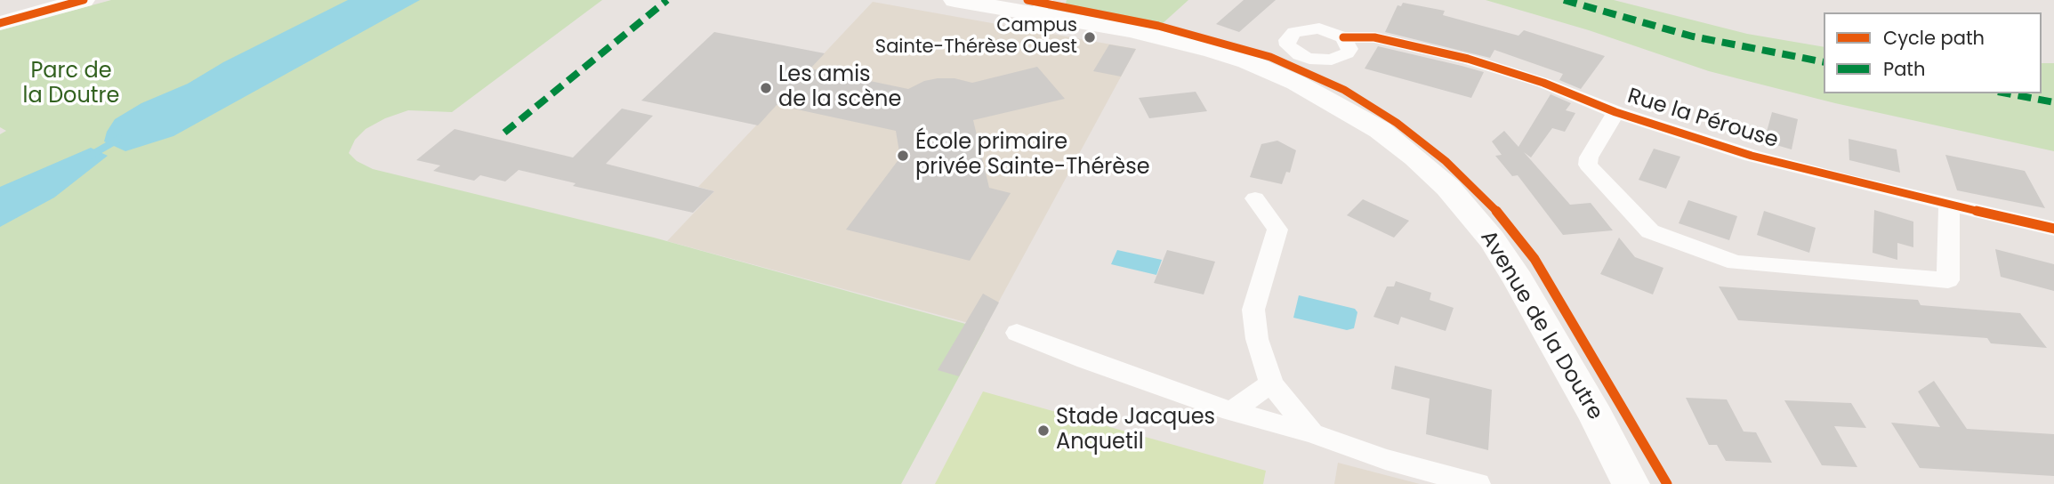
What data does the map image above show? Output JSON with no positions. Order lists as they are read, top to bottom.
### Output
{
  "streets": {
    "main road": ["Avenue de la Doutre"],
    "street": ["Rue la Pérouse"]
  },
  "parks": ["Parc de la Doutre"],
  "places": [
    "Campus Sainte-Thérèse Ouest",
    "Les amis de la scène",
    "École primaire privée Sainte-Thérèse",
    "Stade Jacques Anquetil"
  ],
  "legend": ["Cycle path", "Path"]
}
